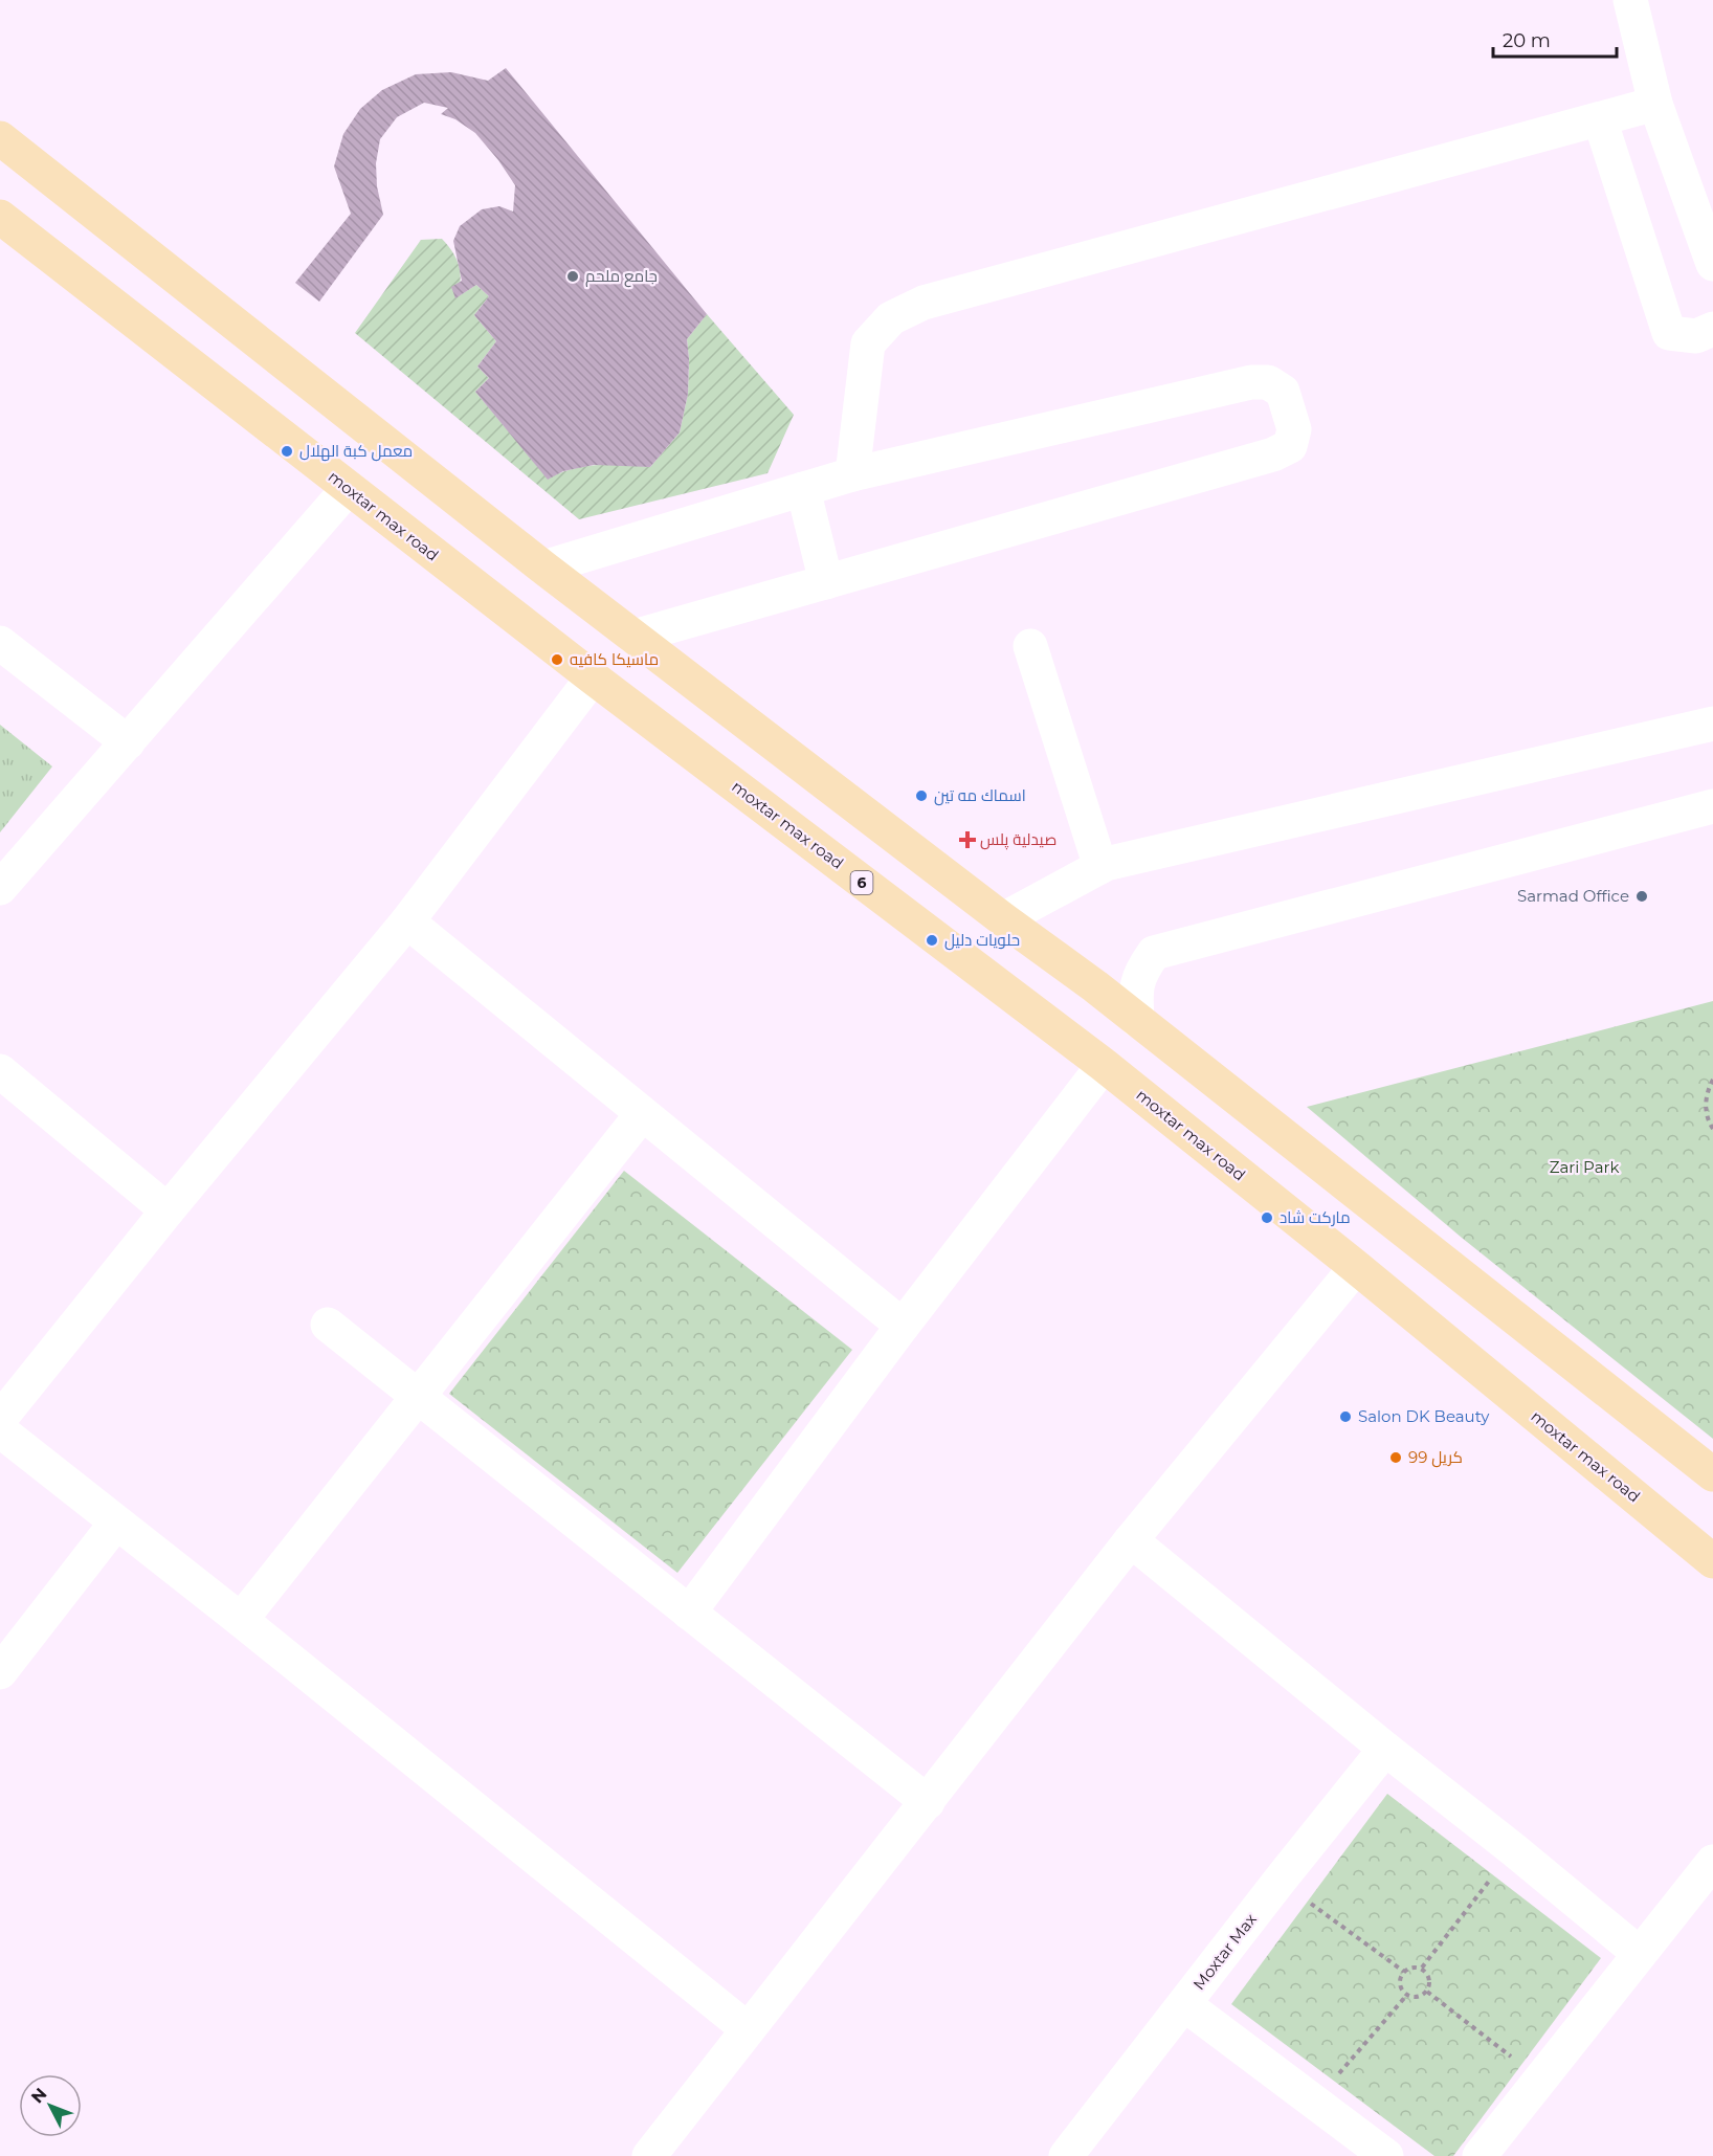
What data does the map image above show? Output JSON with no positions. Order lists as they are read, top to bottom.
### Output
{
  "streets": {
    "main road": ["moxtar max road", "6"],
    "street": ["Moxtar Max"]
  },
  "parks": ["Zari Park"],
  "places": {
    "other": [
      "جامع ملحم",
      "معمل كبة الهلال",
      "ماسيكا كافيه",
      "اسماك مه تين",
      "Sarmad Office",
      "حلويات دليل",
      "ماركت شاد",
      "Salon DK Beauty",
      "99 كريل"
    ],
    "health": ["صيدلية پلس"]
  },
  "scale_bar": "20 m",
  "north": "top left"
}
